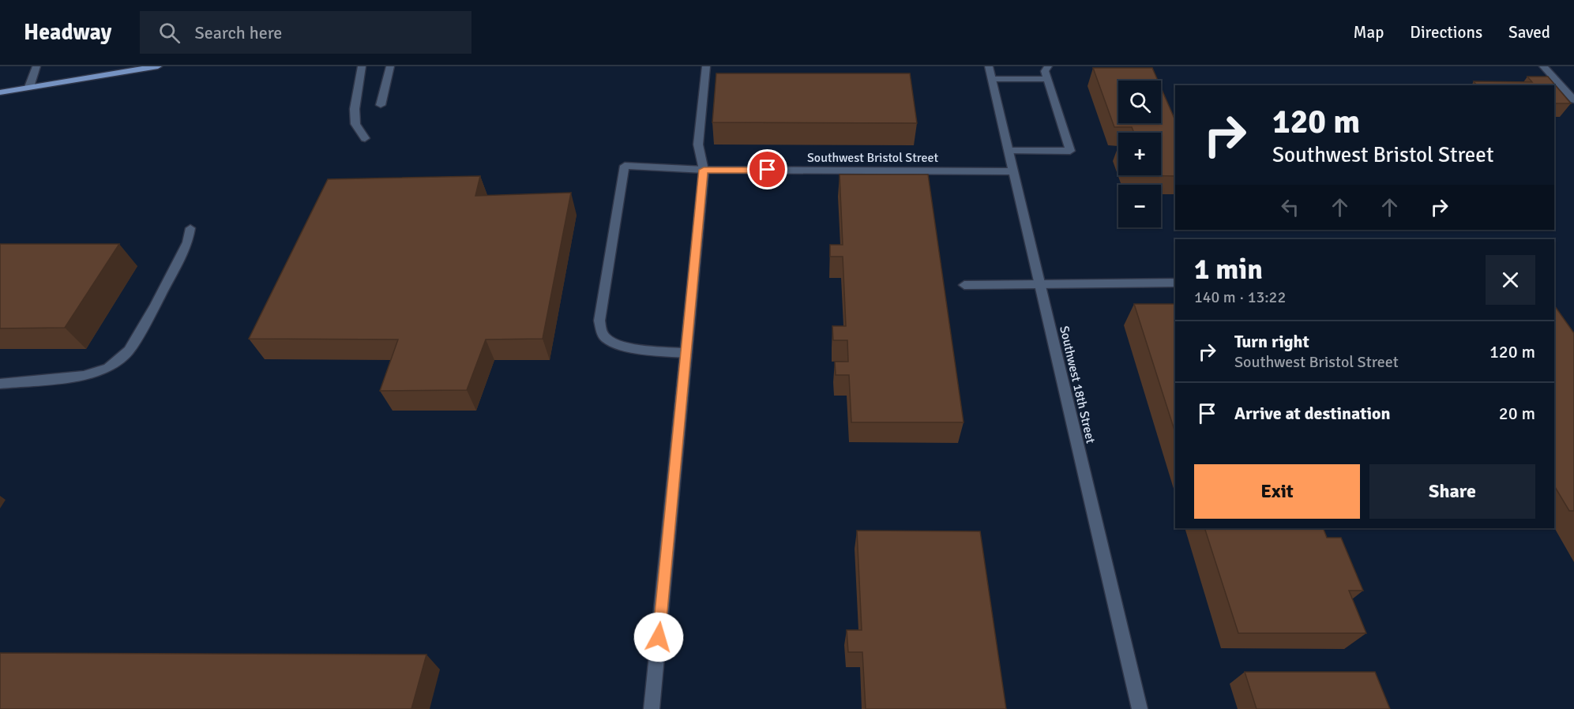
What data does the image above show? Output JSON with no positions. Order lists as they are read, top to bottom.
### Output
{
  "streets": {
    "street": ["Southwest Bristol Street", "Southwest 18th Street"]
  },
  "crossings": [
    ["Southwest Bristol Street", "Southwest 18th Street"]
  ],
  "page": {
    "header": "Headway",
    "search": "Search here",
    "nav": ["Map", "Directions", "Saved"],
    "map_buttons": ["+", "−"],
    "turn": ["120 m", "Southwest Bristol Street"],
    "heading": ["1 min", "140 m · 13:22"],
    "list": [
      {
        "name": "Turn right",
        "note": "Southwest Bristol Street",
        "value": "120 m"
      },
      {
        "name": "Arrive at destination",
        "value": "20 m"
      }
    ],
    "buttons": ["Exit", "Share"]
  }
}
